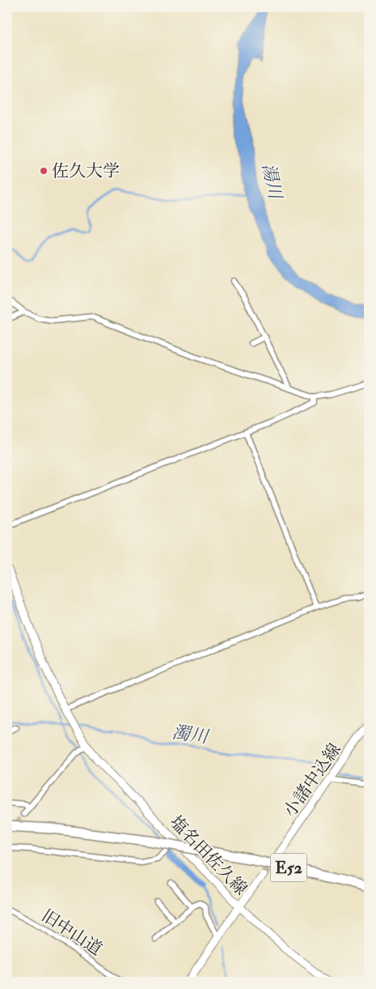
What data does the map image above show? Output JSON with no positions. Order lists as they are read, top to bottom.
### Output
{
  "streets": {
    "highway": ["E52"],
    "main road": ["小諸中込線", "塩名田佐久線"],
    "street": ["旧中山道"]
  },
  "water": ["湯川", "濁川"],
  "places": ["佐久大学"]
}
